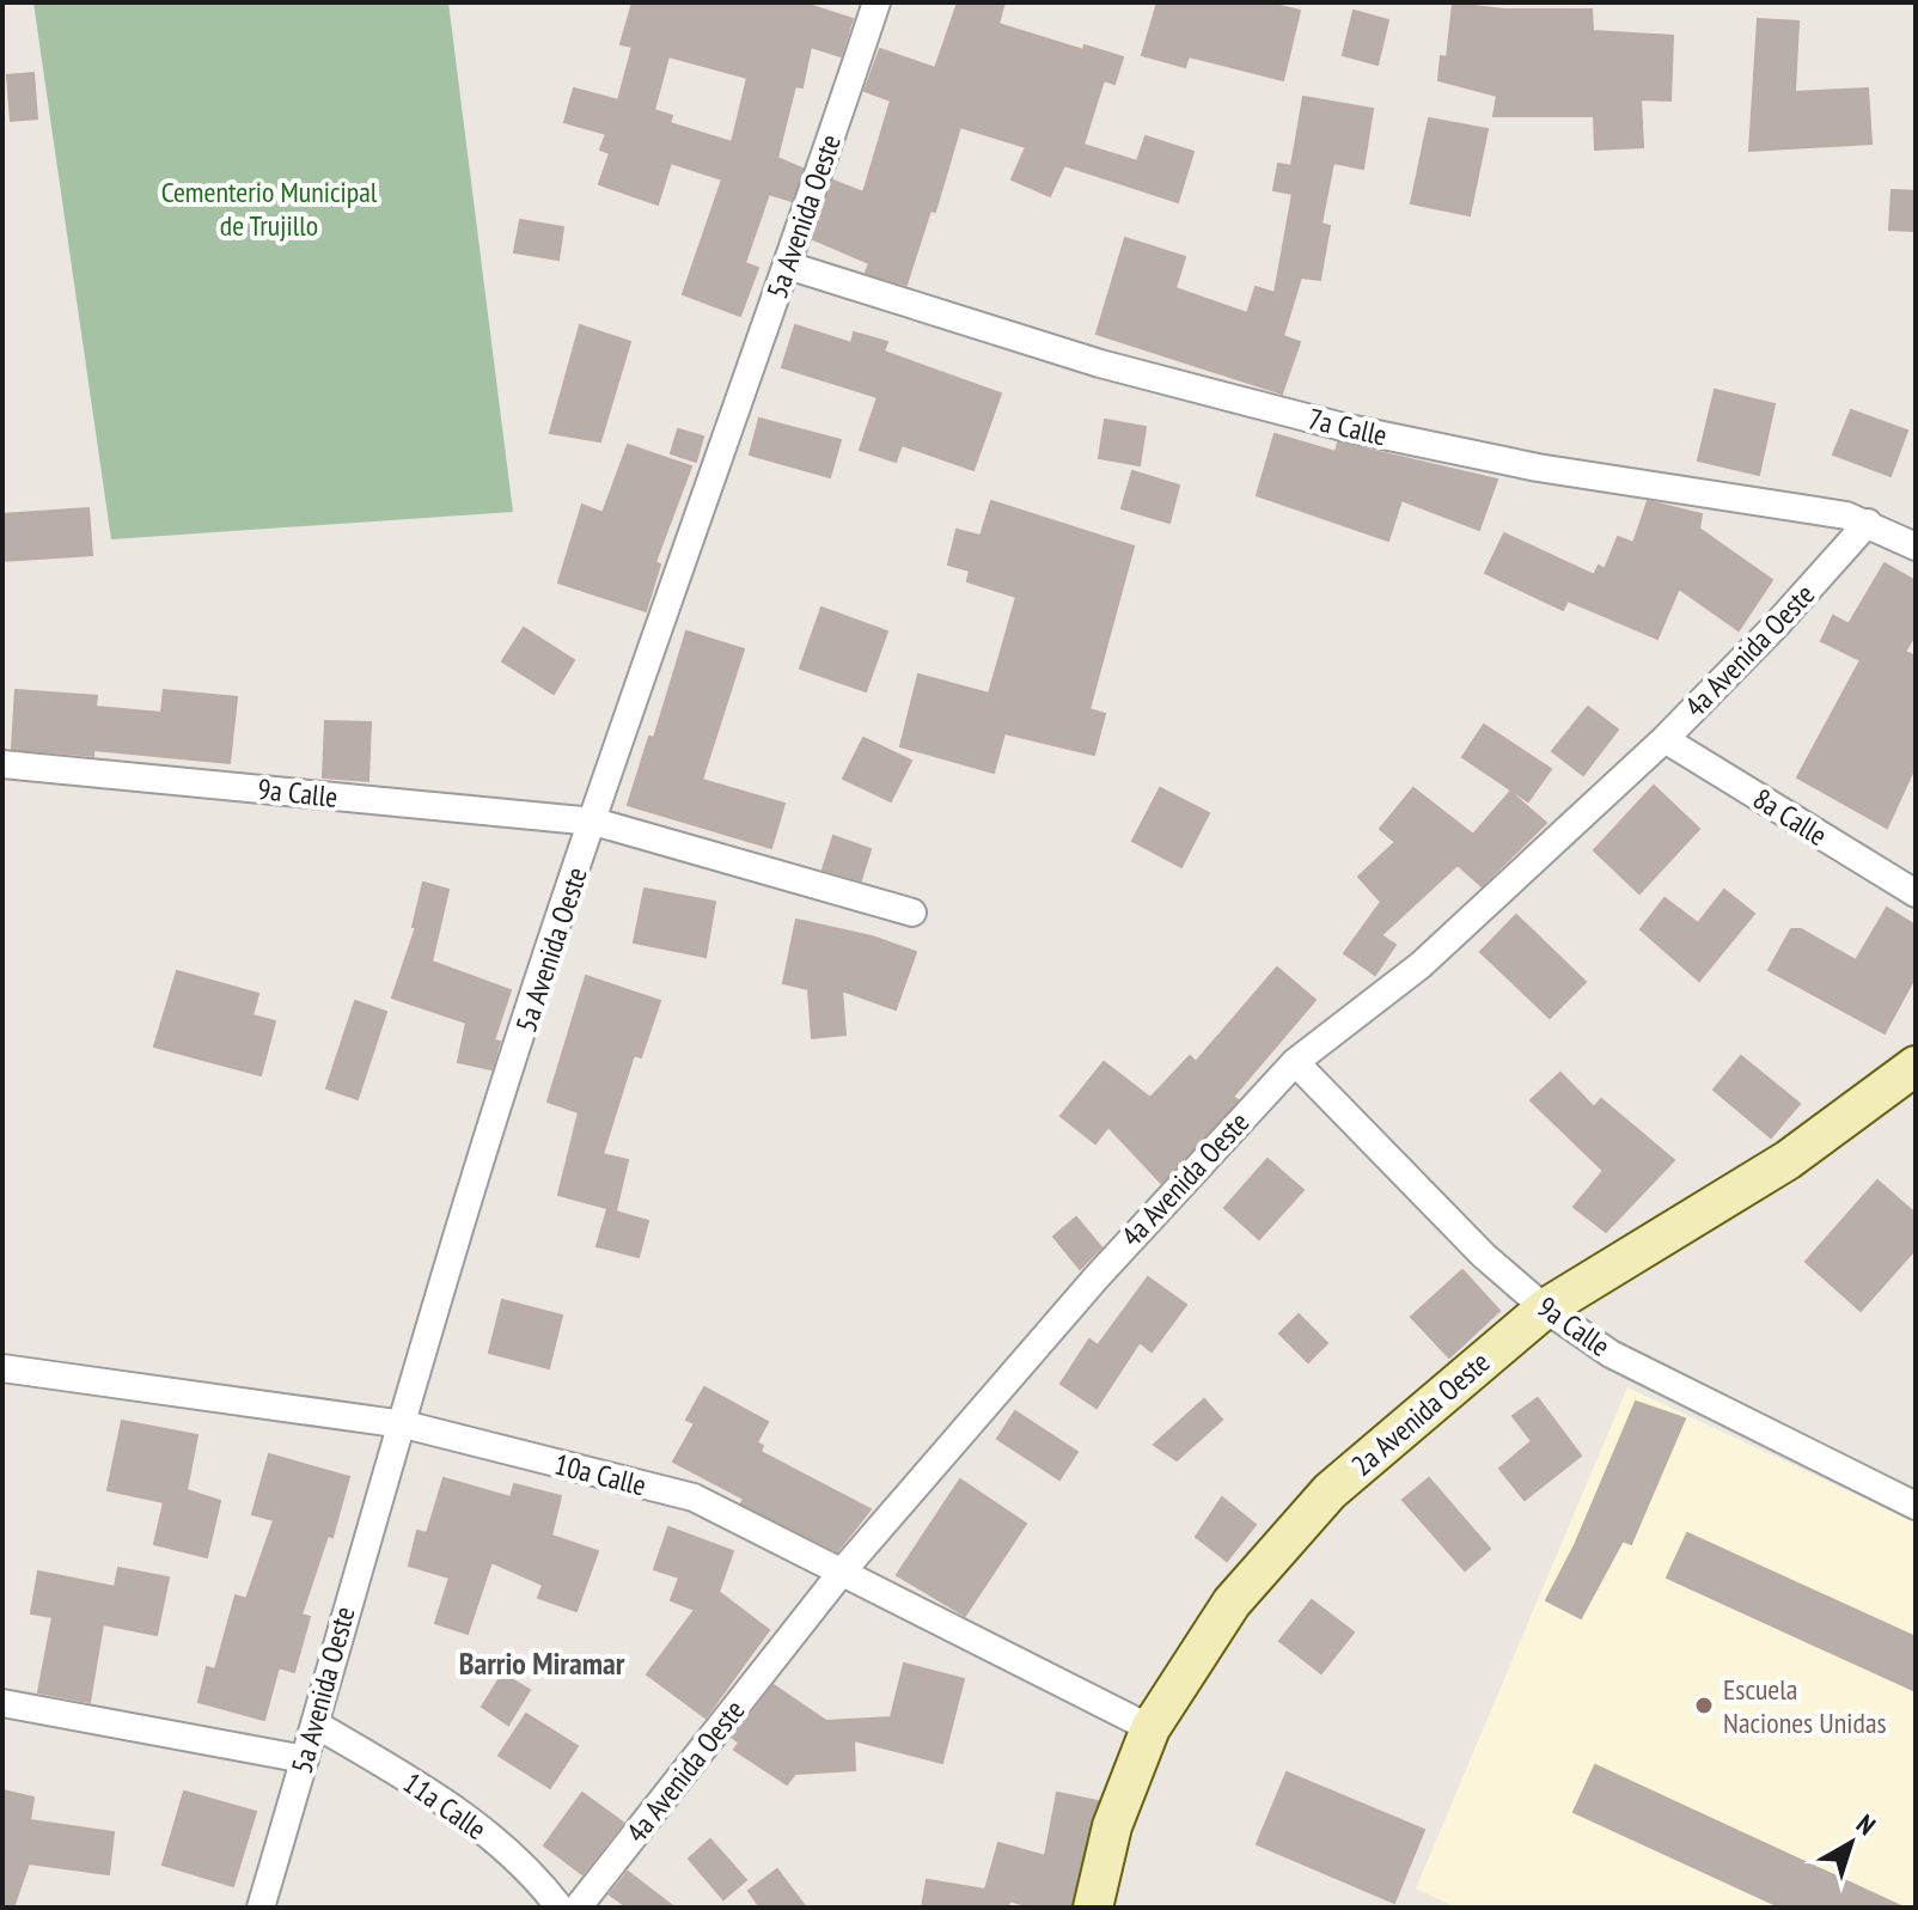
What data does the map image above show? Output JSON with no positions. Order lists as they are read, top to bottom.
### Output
{
  "streets": {
    "street": [
      "5a Avenida Oeste",
      "7a Calle",
      "4a Avenida Oeste",
      "9a Calle",
      "8a Calle",
      "2a Avenida Oeste",
      "10a Calle",
      "11a Calle"
    ]
  },
  "crossings": [
    ["5a Avenida Oeste", "7a Calle"],
    ["5a Avenida Oeste", "9a Calle"],
    ["5a Avenida Oeste", "10a Calle"],
    ["5a Avenida Oeste", "11a Calle"],
    ["7a Calle", "4a Avenida Oeste"],
    ["4a Avenida Oeste", "9a Calle"],
    ["4a Avenida Oeste", "8a Calle"],
    ["4a Avenida Oeste", "10a Calle"],
    ["9a Calle", "2a Avenida Oeste"],
    ["2a Avenida Oeste", "10a Calle"]
  ],
  "districts": ["Barrio Miramar"],
  "parks": ["Cementerio Municipal de Trujillo"],
  "places": ["Escuela Naciones Unidas"],
  "north": "top right"
}
